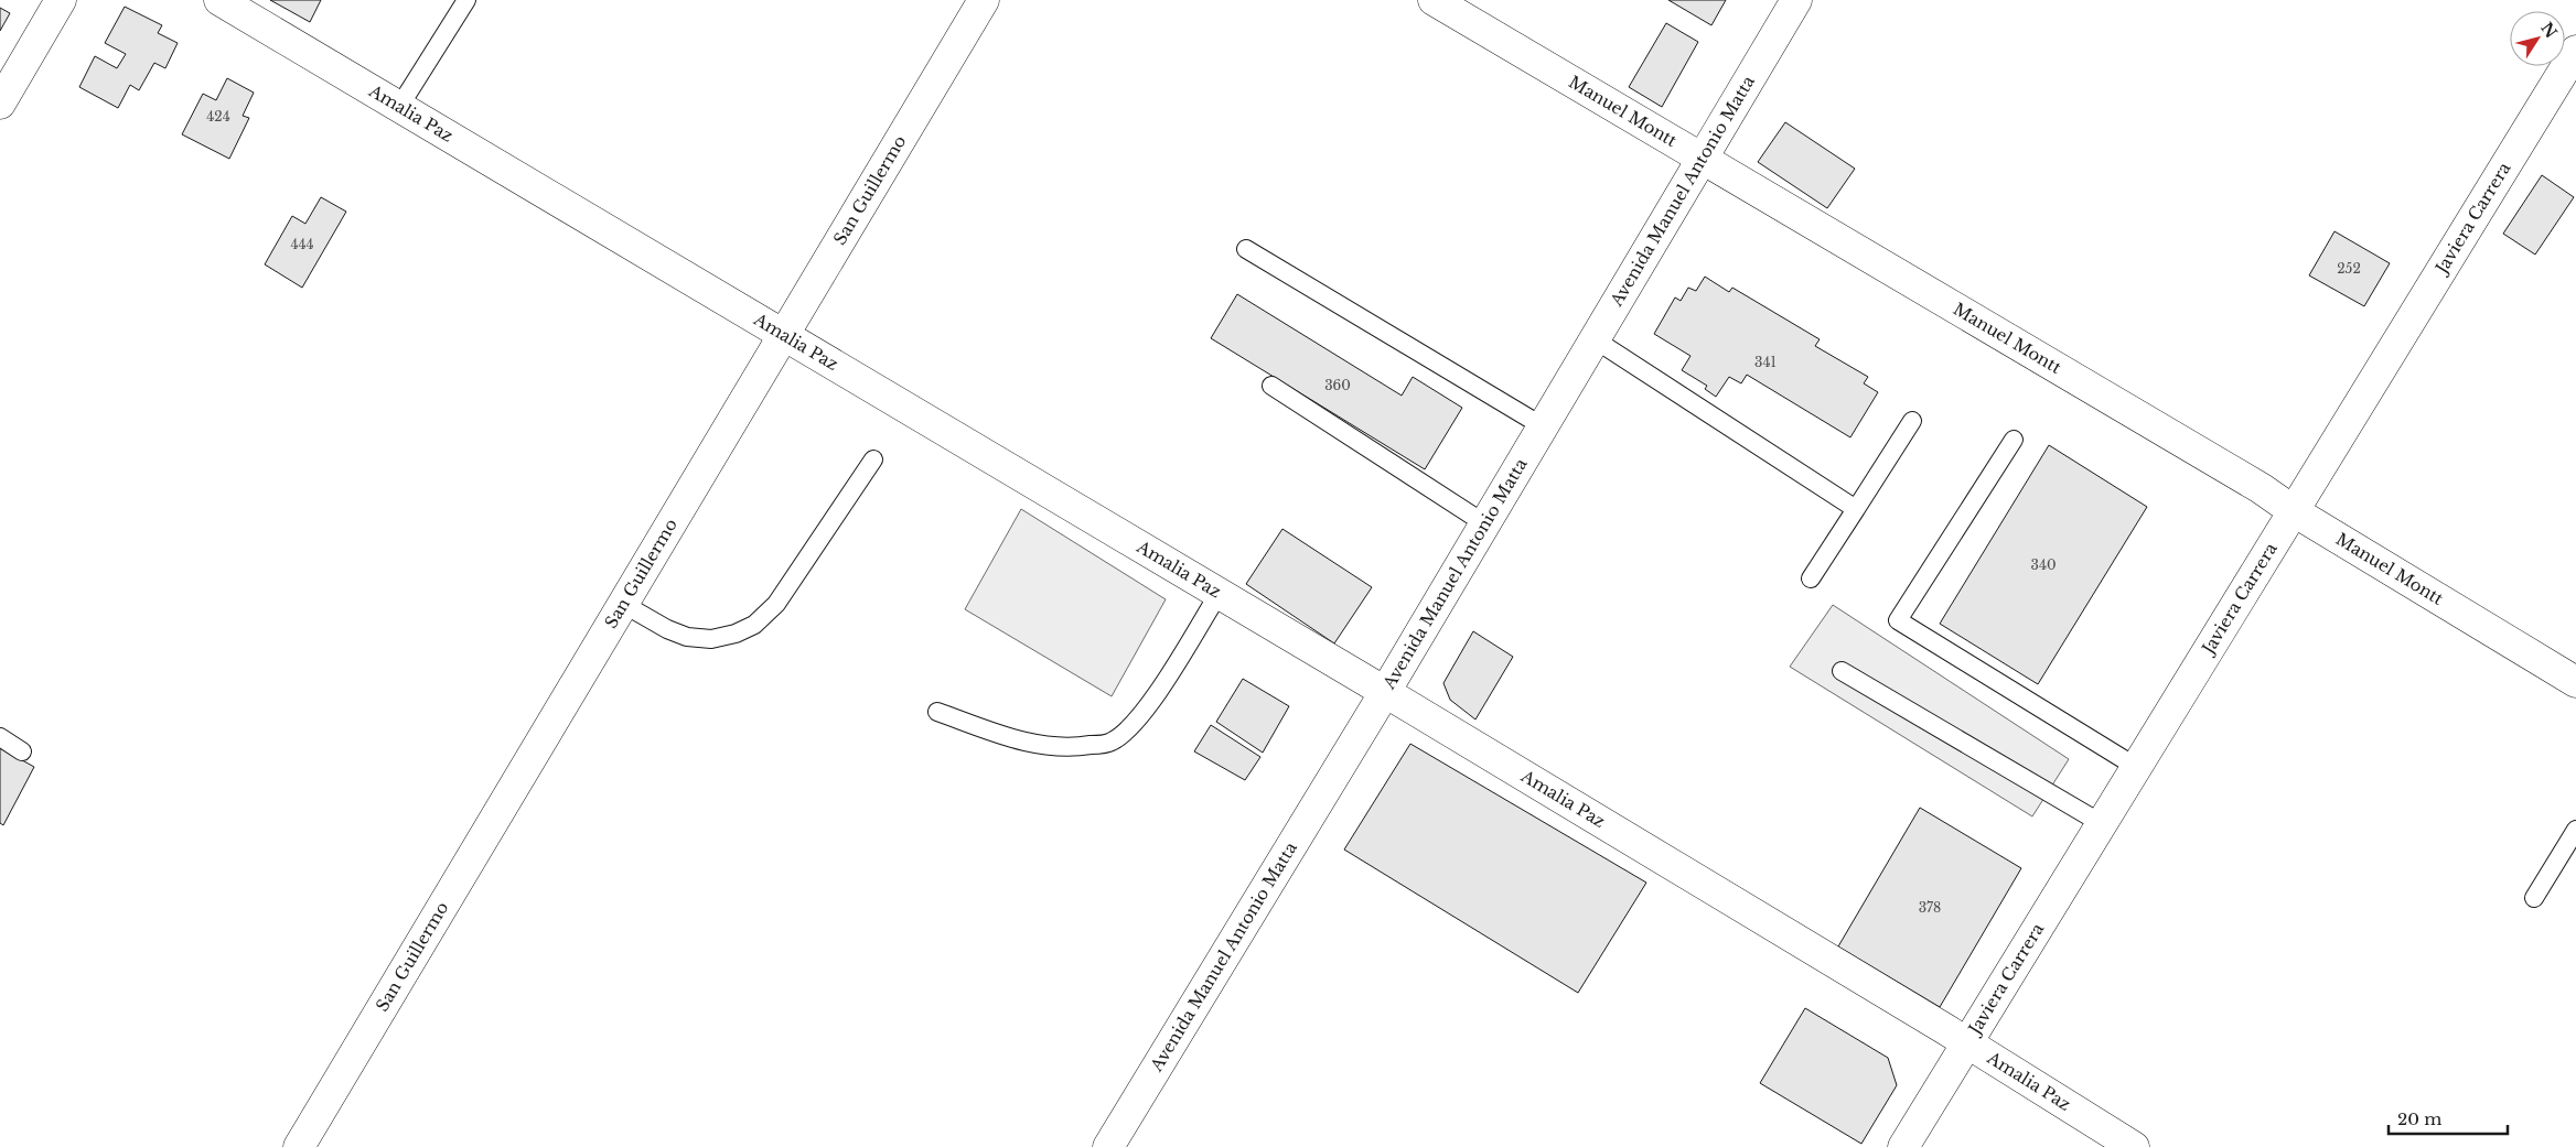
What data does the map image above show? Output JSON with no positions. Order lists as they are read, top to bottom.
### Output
{
  "streets": {
    "street": [
      "Manuel Montt",
      "Amalia Paz",
      "San Guillermo",
      "Avenida Manuel Antonio Matta",
      "Javiera Carrera"
    ]
  },
  "crossings": [
    ["Manuel Montt", "Avenida Manuel Antonio Matta"],
    ["Manuel Montt", "Javiera Carrera"],
    ["Amalia Paz", "San Guillermo"],
    ["Amalia Paz", "Avenida Manuel Antonio Matta"],
    ["Amalia Paz", "Javiera Carrera"]
  ],
  "house_numbers": [
    "424",
    "444",
    "252",
    "341",
    "360",
    "340",
    "378"
  ],
  "scale_bar": "20 m",
  "north": "top right"
}
